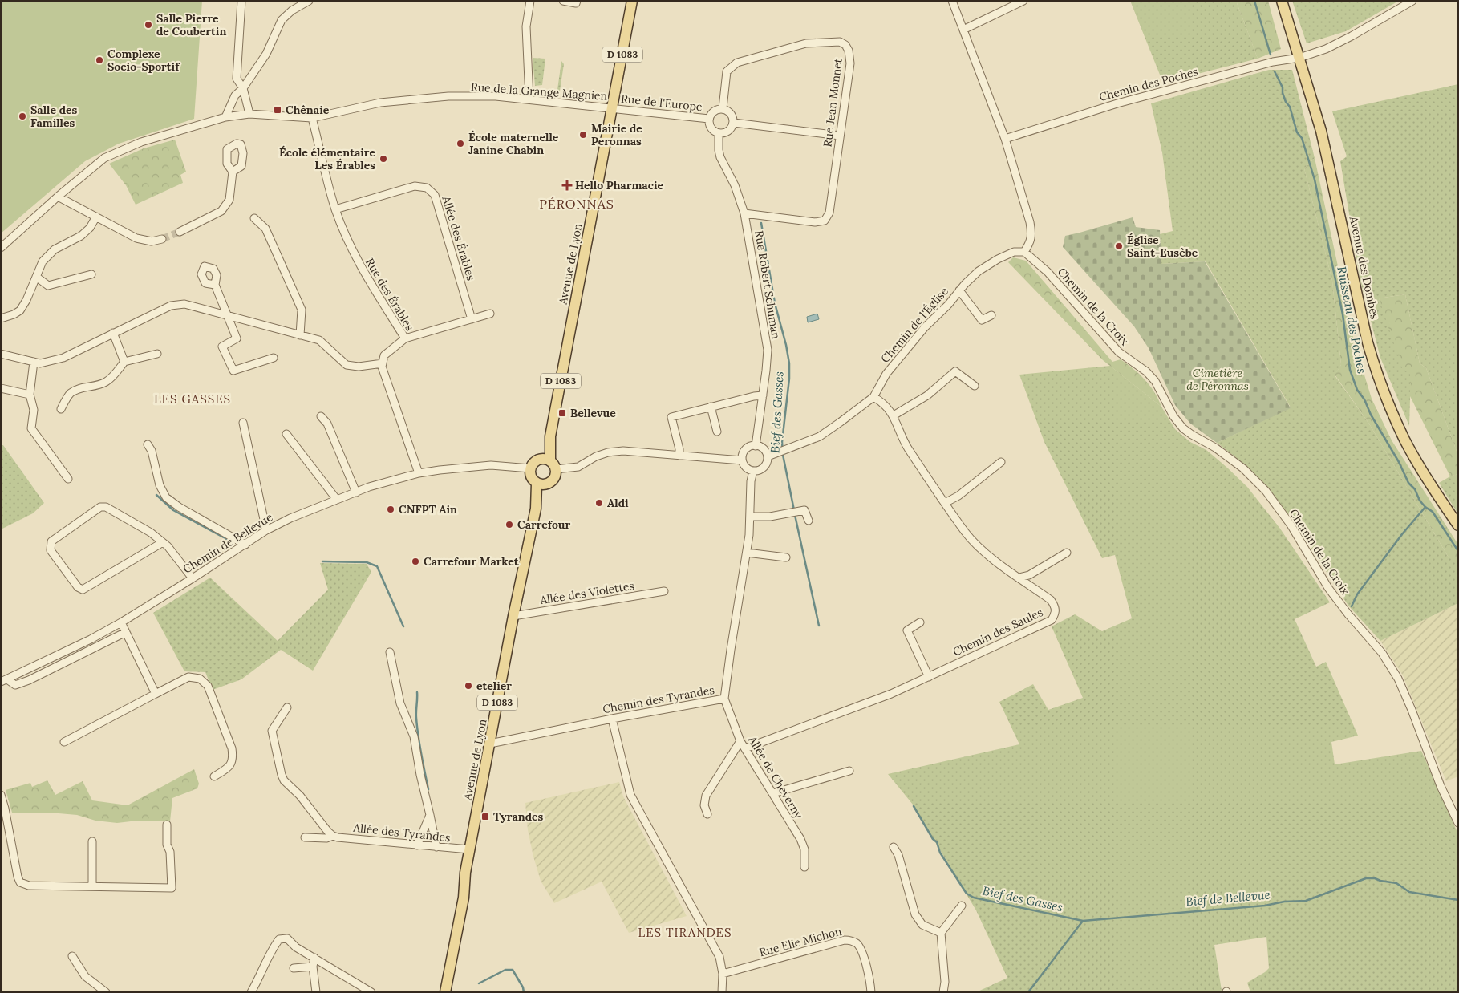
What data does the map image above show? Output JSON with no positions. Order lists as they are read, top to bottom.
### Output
{
  "streets": {
    "main road": ["D 1083", "Avenue de Lyon", "Avenue des Dombes"],
    "street": [
      "Chemin des Poches",
      "Rue de la Grange Magnien",
      "Rue de l'Europe",
      "Rue Jean Monnet",
      "Allée des Érables",
      "Rue Robert Schuman",
      "Rue des Érables",
      "Chemin de la Croix",
      "Chemin de l'Église",
      "Chemin de Bellevue",
      "Allée des Violettes",
      "Chemin des Saules",
      "Chemin des Tyrandes",
      "Allée de Cheverny",
      "Allée des Tyrandes",
      "Rue Elie Michon"
    ]
  },
  "crossings": [
    ["Chemin des Poches", "Avenue des Dombes"],
    ["Rue de la Grange Magnien", "Rue de l'Europe"],
    ["Rue de la Grange Magnien", "Avenue de Lyon"],
    ["Rue de la Grange Magnien", "Rue des Érables"],
    ["Rue de l'Europe", "Rue Jean Monnet"],
    ["Rue de l'Europe", "Avenue de Lyon"],
    ["Rue de l'Europe", "Rue Robert Schuman"],
    ["Rue Jean Monnet", "Rue Robert Schuman"],
    ["Allée des Érables", "Rue des Érables"],
    ["Avenue de Lyon", "Chemin de Bellevue"],
    ["Avenue de Lyon", "Allée des Violettes"],
    ["Avenue de Lyon", "Chemin des Tyrandes"],
    ["Avenue de Lyon", "Allée des Tyrandes"],
    ["Rue Robert Schuman", "Chemin de l'Église"],
    ["Rue Robert Schuman", "Chemin des Tyrandes"],
    ["Chemin de la Croix", "Chemin de l'Église"],
    ["Chemin de l'Église", "Chemin des Saules"],
    ["Chemin de l'Église", "Chemin des Tyrandes"],
    ["Chemin des Saules", "Allée de Cheverny"],
    ["Chemin des Tyrandes", "Allée de Cheverny"]
  ],
  "districts": ["PÉRONNAS", "LES GASSES", "LES TIRANDES"],
  "water": ["Ruisseau des Poches", "Bief des Gasses", "Bief de Bellevue"],
  "parks": ["Cimetière de Péronnas"],
  "places": {
    "other": [
      "Salle Pierre de Coubertin",
      "Complexe Socio-Sportif",
      "Salle des Familles",
      "Mairie de Peronnas",
      "École maternelle Janine Chabin",
      "École élémentaire Les Érables",
      "Église Saint-Eusèbe",
      "Aldi",
      "CNFPT Ain",
      "Carrefour",
      "Carrefour Market",
      "etelier"
    ],
    "transit": ["Chênaie", "Bellevue", "Tyrandes"],
    "health": ["Hello Pharmacie"]
  }
}
